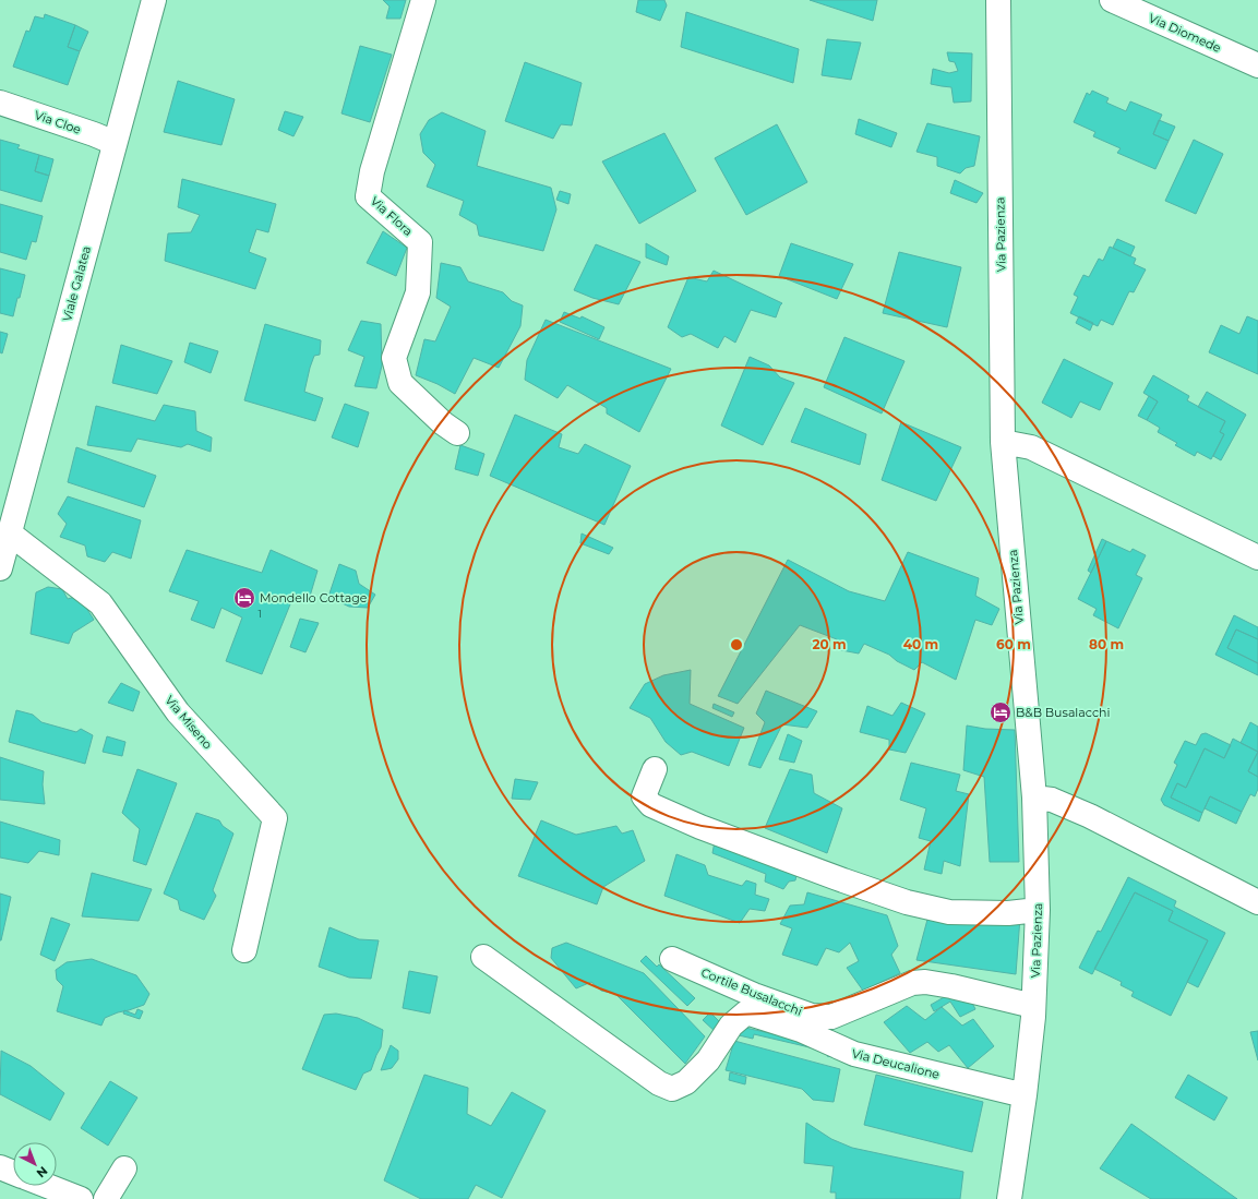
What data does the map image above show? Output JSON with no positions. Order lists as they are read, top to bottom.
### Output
{
  "streets": {
    "street": [
      "Via Diomede",
      "Via Cloe",
      "Via Flora",
      "Via Pazienza",
      "Viale Galatea",
      "Via Miseno",
      "Cortile Busalacchi",
      "Via Deucalione"
    ]
  },
  "crossings": [
    ["Via Cloe", "Viale Galatea"],
    ["Via Pazienza", "Cortile Busalacchi"],
    ["Via Pazienza", "Via Deucalione"],
    ["Viale Galatea", "Via Miseno"]
  ],
  "places": {
    "hotel": ["Mondello Cottage", "B&B Busalacchi"]
  },
  "house_numbers": ["1"],
  "north": "bottom right",
  "rings": [
    "20 m",
    "40 m",
    "60 m",
    "80 m"
  ]
}
